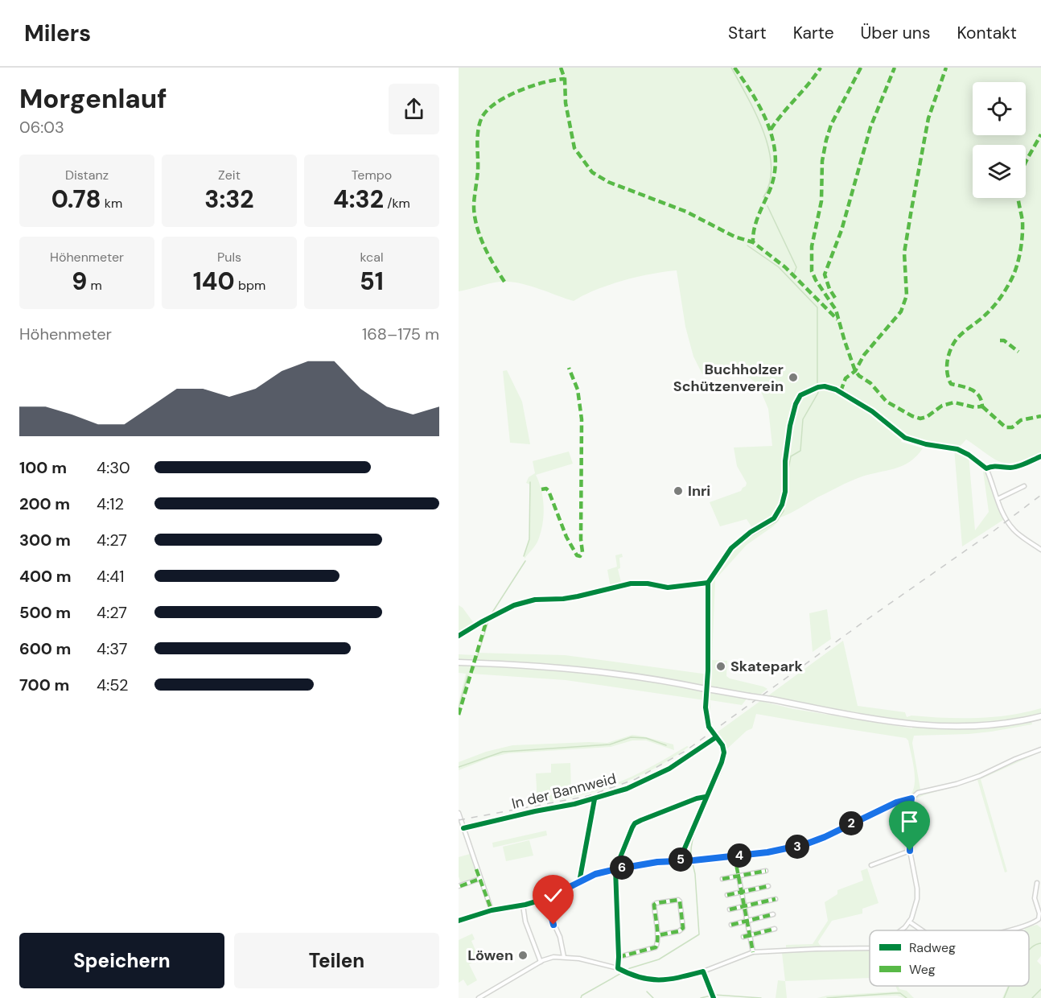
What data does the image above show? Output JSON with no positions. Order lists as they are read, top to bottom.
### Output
{
  "streets": {
    "street": ["In der Bannweid"]
  },
  "places": [
    "Buchholzer Schützenverein",
    "Inri",
    "Skatepark",
    "Löwen"
  ],
  "legend": ["Radweg", "Weg"],
  "page": {
    "header": "Milers",
    "nav": [
      "Start",
      "Karte",
      "Über uns",
      "Kontakt"
    ],
    "heading": ["Morgenlauf", "06:03"],
    "stats": [
      ["Distanz", "0.78 km"],
      ["Zeit", "3:32"],
      ["Tempo", "4:32 /km"],
      ["Höhenmeter", "9 m"],
      ["Puls", "140 bpm"],
      ["kcal", "51"]
    ],
    "chart": ["Höhenmeter", "168–175 m"],
    "list": [
      {
        "name": "100 m",
        "note": "4:30"
      },
      {
        "name": "200 m",
        "note": "4:12"
      },
      {
        "name": "300 m",
        "note": "4:27"
      },
      {
        "name": "400 m",
        "note": "4:41"
      },
      {
        "name": "500 m",
        "note": "4:27"
      },
      {
        "name": "600 m",
        "note": "4:37"
      },
      {
        "name": "700 m",
        "note": "4:52"
      }
    ],
    "pins": [
      "2",
      "3",
      "4",
      "5",
      "6"
    ],
    "buttons": ["Speichern", "Teilen"]
  }
}
